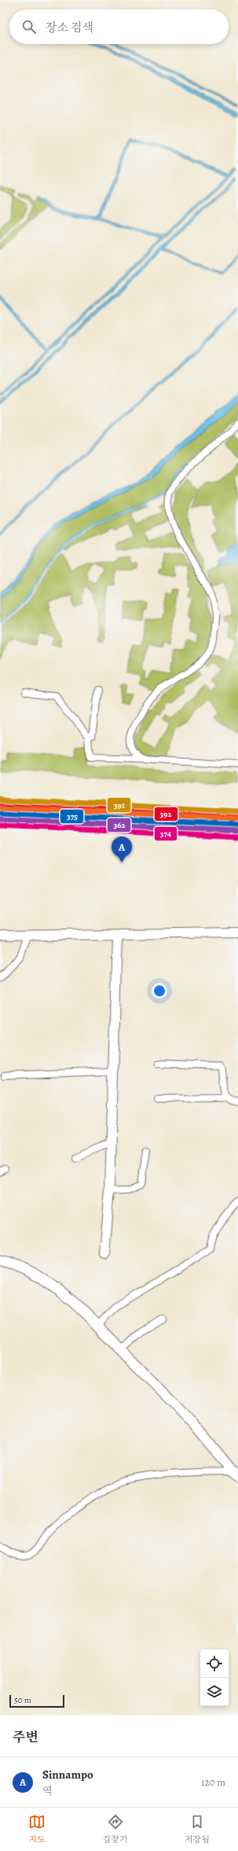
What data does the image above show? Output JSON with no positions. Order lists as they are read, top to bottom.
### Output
{
  "lines": [
    "transit line 391",
    "transit line 392",
    "transit line 375",
    "transit line 362",
    "transit line 374"
  ],
  "scale_bar": "50 m",
  "page": {
    "search": "장소 검색",
    "pins": "A",
    "scale": "50 m",
    "heading": "주변",
    "list": [
      {
        "mark": "A",
        "name": "Sinnampo",
        "note": "역",
        "value": "120 m"
      }
    ],
    "nav": ["지도", "길찾기", "저장됨"]
  }
}
